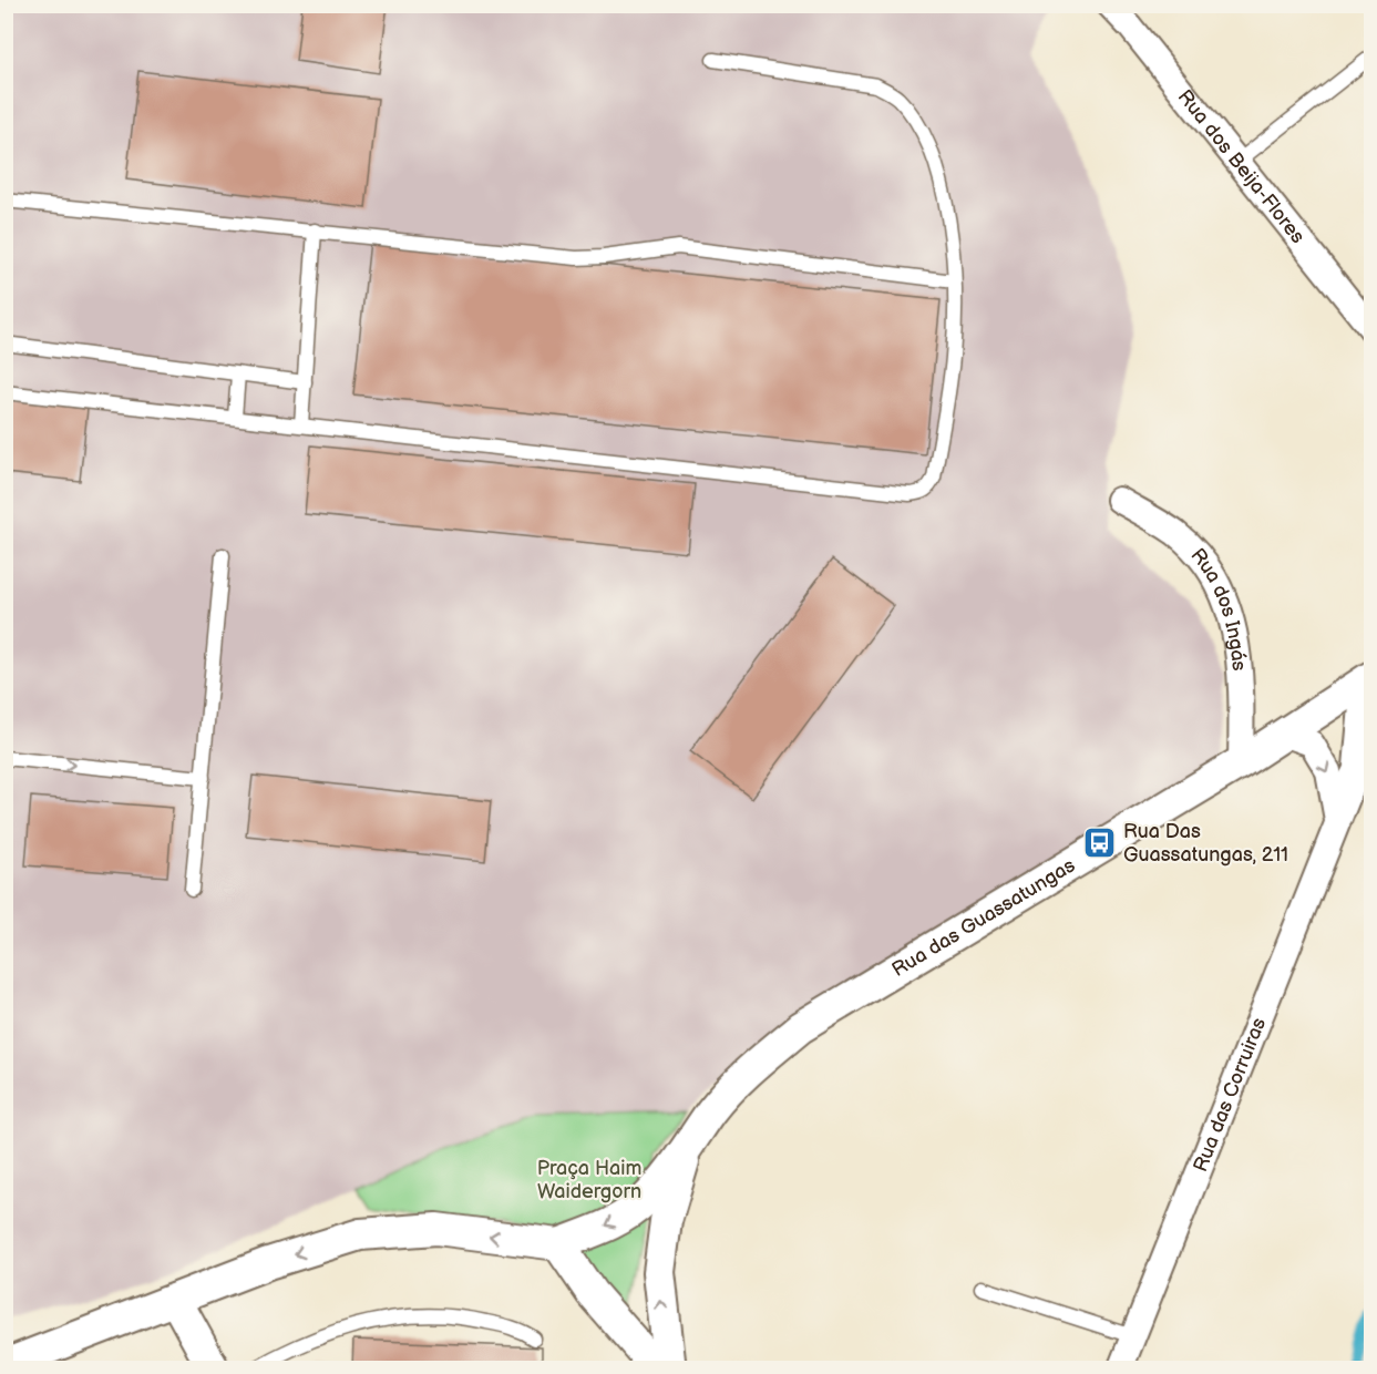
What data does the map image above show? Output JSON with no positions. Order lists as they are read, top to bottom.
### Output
{
  "streets": {
    "street": [
      "Rua dos Beija-Flores",
      "Rua dos Ingás",
      "Rua das Guassatungas",
      "Rua das Corruiras"
    ]
  },
  "crossings": [
    ["Rua dos Ingás", "Rua das Guassatungas"],
    ["Rua das Guassatungas", "Rua das Corruiras"]
  ],
  "parks": ["Praça Haim Waidergorn"],
  "places": {
    "bus stop": ["Rua Das Guassatungas, 211"]
  }
}
